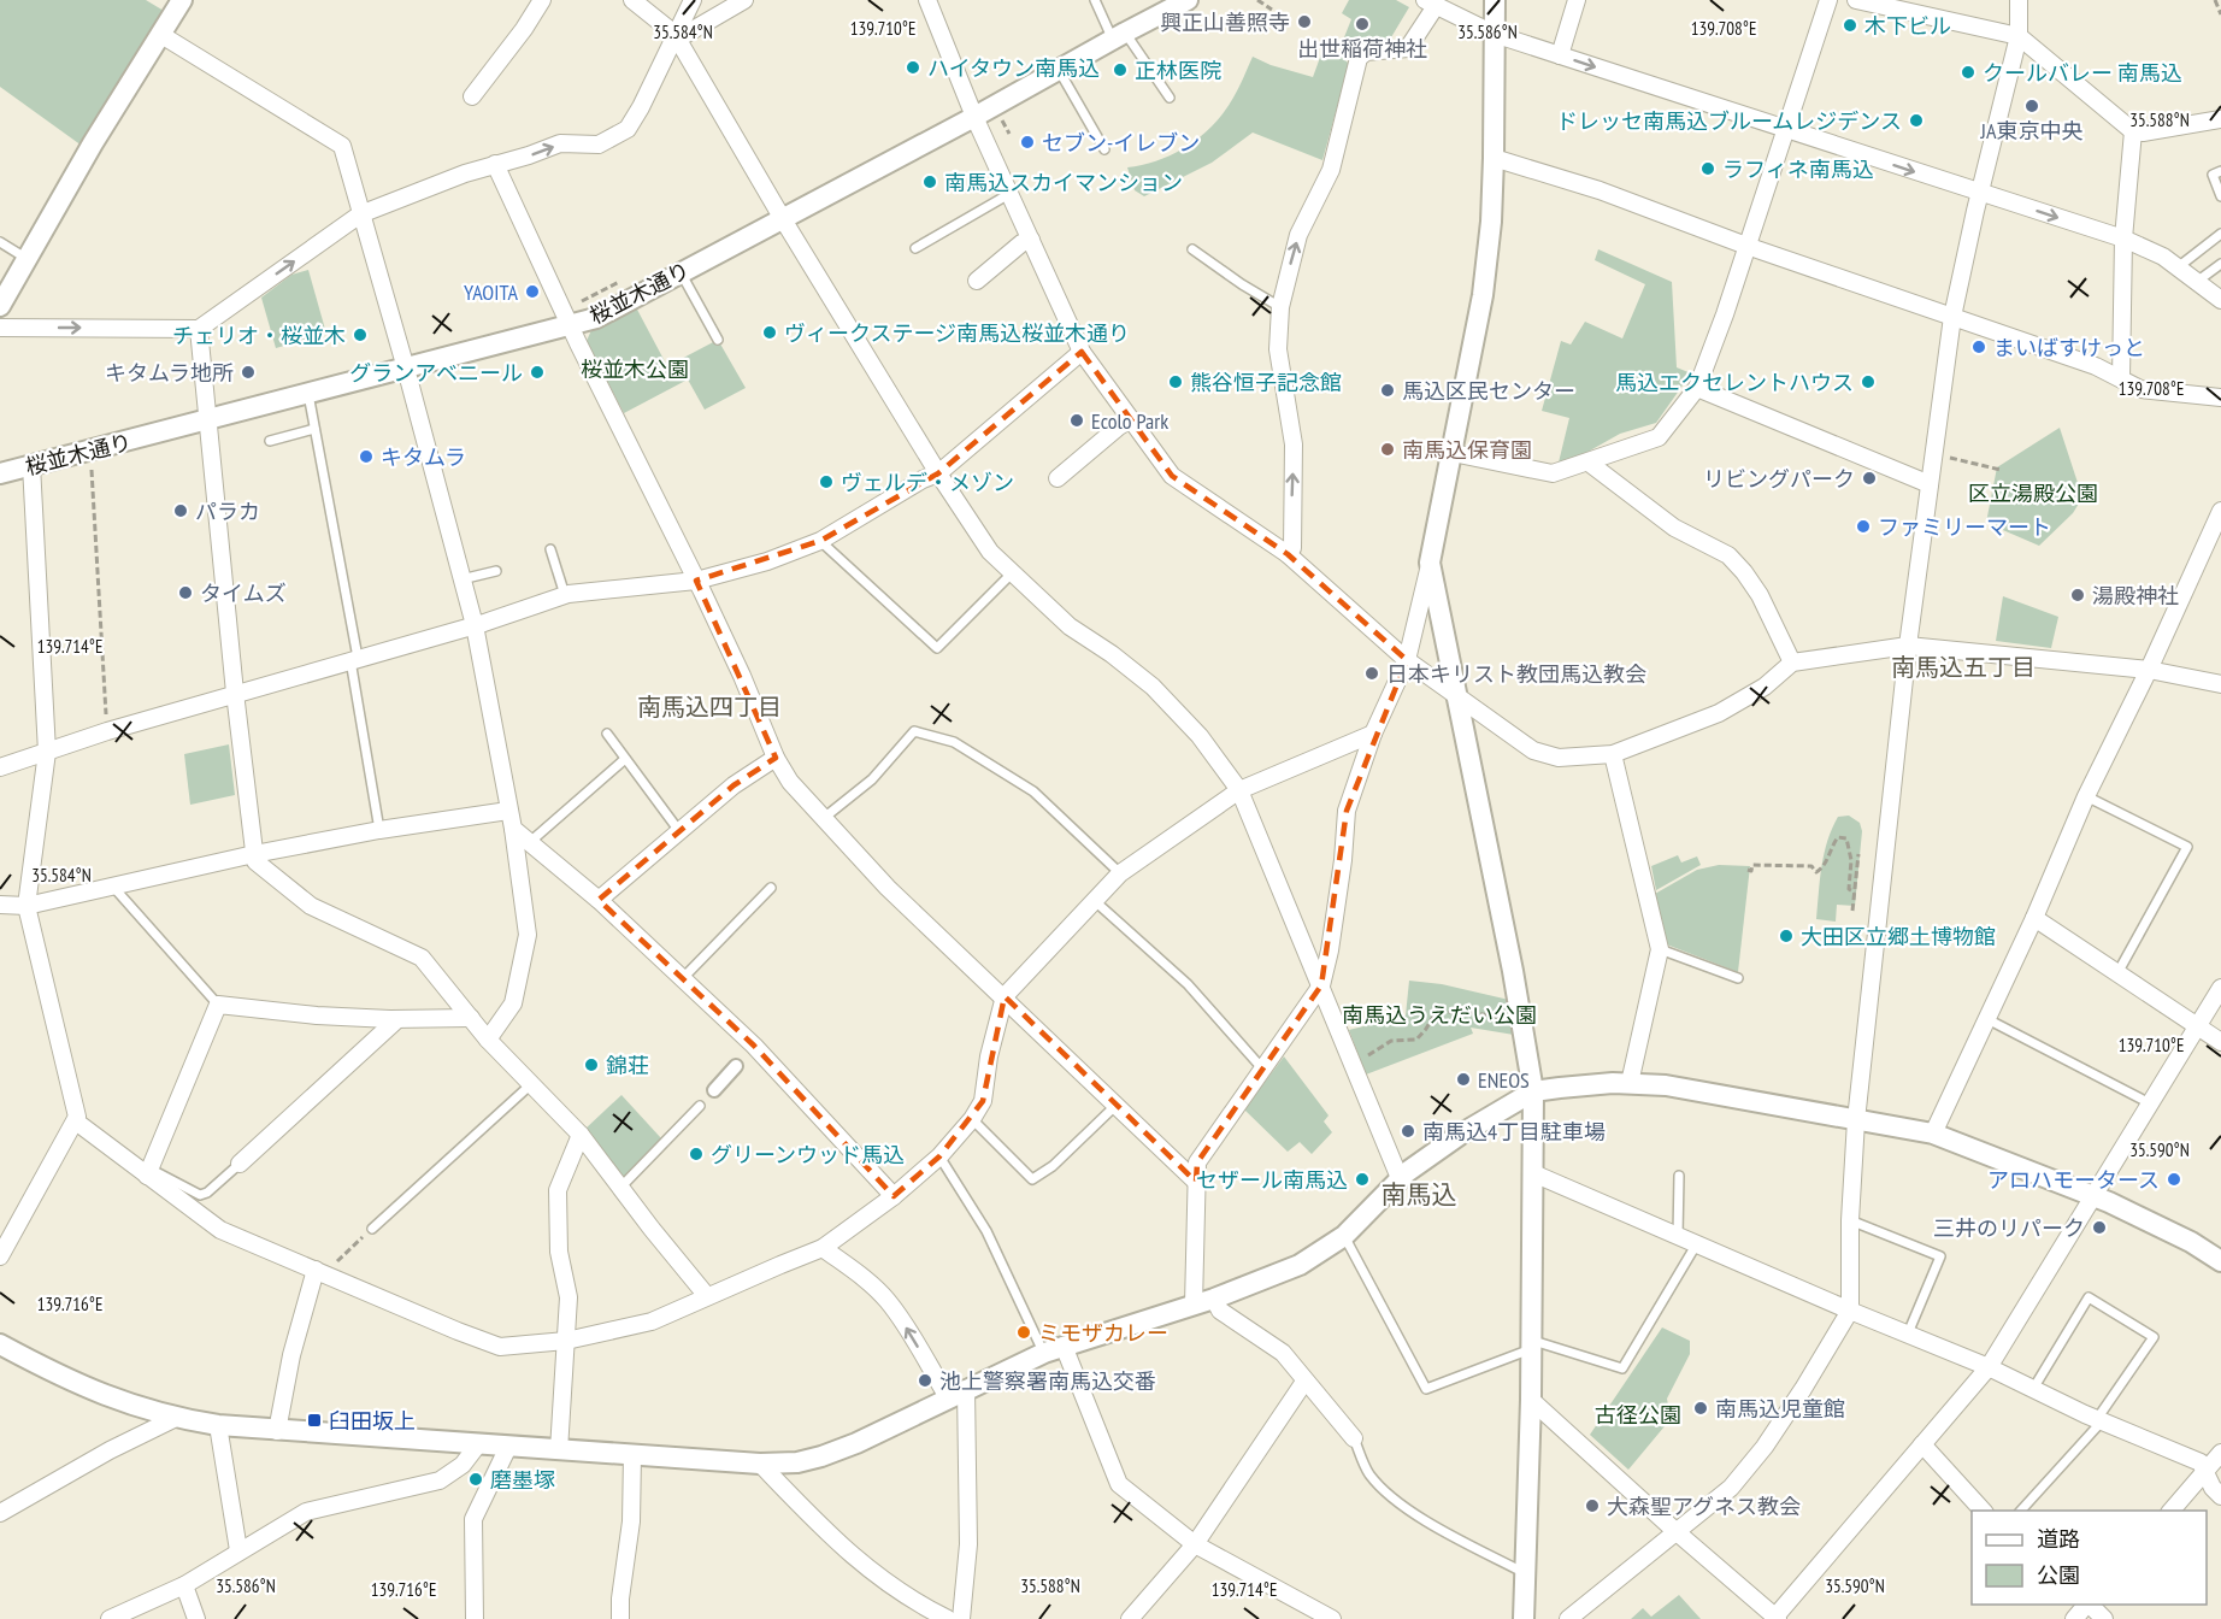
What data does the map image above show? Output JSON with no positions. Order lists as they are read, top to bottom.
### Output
{
  "streets": {
    "street": ["桜並木通り"]
  },
  "districts": ["南馬込五丁目", "南馬込四丁目", "南馬込"],
  "parks": [
    "桜並木公園",
    "区立湯殿公園",
    "南馬込うえだい公園",
    "古径公園"
  ],
  "places": {
    "other": [
      "興正山善照寺",
      "出世稲荷神社",
      "木下ビル",
      "ハイタウン南馬込",
      "正林医院",
      "クールバレー 南馬込",
      "JA東京中央",
      "ドレッセ南馬込ブルームレジデンス",
      "セブン-イレブン",
      "ラフィネ南馬込",
      "南馬込スカイマンション",
      "YAOITA",
      "ヴィークステージ南馬込桜並木通り",
      "チェリオ・桜並木",
      "まいばすけっと",
      "キタムラ地所",
      "グランアベニール",
      "熊谷恒子記念館",
      "馬込エクセレントハウス",
      "馬込区民センター",
      "Ecolo Park",
      "南馬込保育園",
      "キタムラ",
      "リビングパーク",
      "ヴェルデ・メゾン",
      "パラカ",
      "ファミリーマート",
      "タイムズ",
      "湯殿神社",
      "日本キリスト教団馬込教会",
      "大田区立郷土博物館",
      "錦荘",
      "ENEOS",
      "南馬込4丁目駐車場",
      "グリーンウッド馬込",
      "セザール南馬込",
      "アロハモータース",
      "三井のリパーク",
      "ミモザカレー",
      "池上警察署南馬込交番",
      "南馬込児童館",
      "磨墨塚",
      "大森聖アグネス教会"
    ],
    "transit": ["臼田坂上"]
  },
  "legend": ["道路", "公園"],
  "coordinates": [
    "139.710°E",
    "139.708°E",
    "35.584°N",
    "35.586°N",
    "35.588°N",
    "139.714°E",
    "35.590°N",
    "139.716°E"
  ]
}
